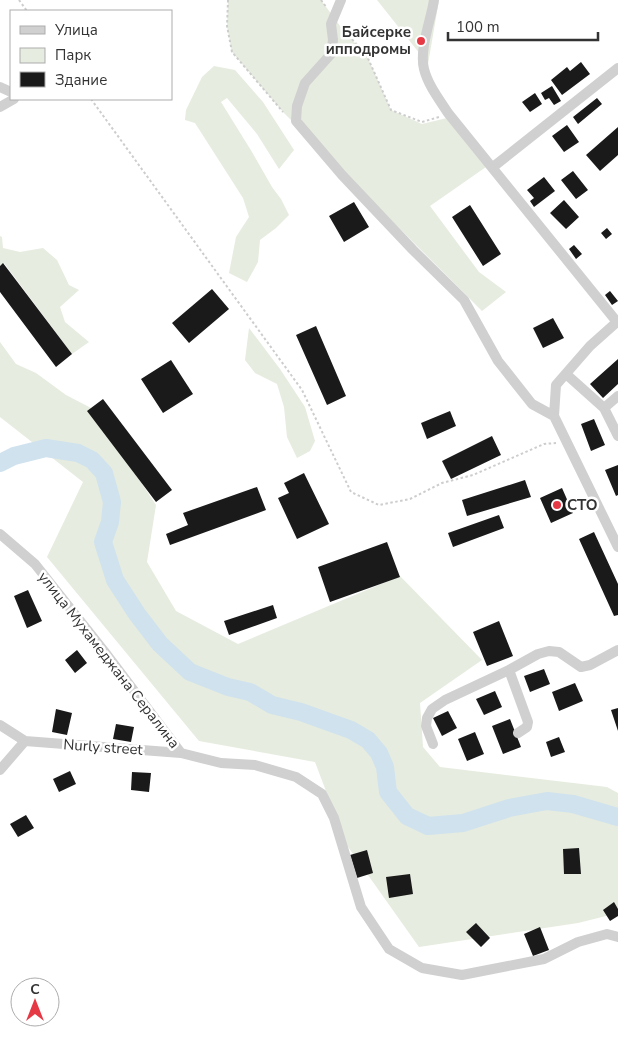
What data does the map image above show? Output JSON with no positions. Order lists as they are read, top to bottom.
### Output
{
  "streets": {
    "street": ["улица Мухамеджана Сералина", "Nurly street"]
  },
  "crossings": [
    ["улица Мухамеджана Сералина", "Nurly street"]
  ],
  "places": ["Байсерке ипподромы", "СТО"],
  "legend": ["Улица", "Парк", "Здание"],
  "scale_bar": "100 m",
  "north": "top"
}
